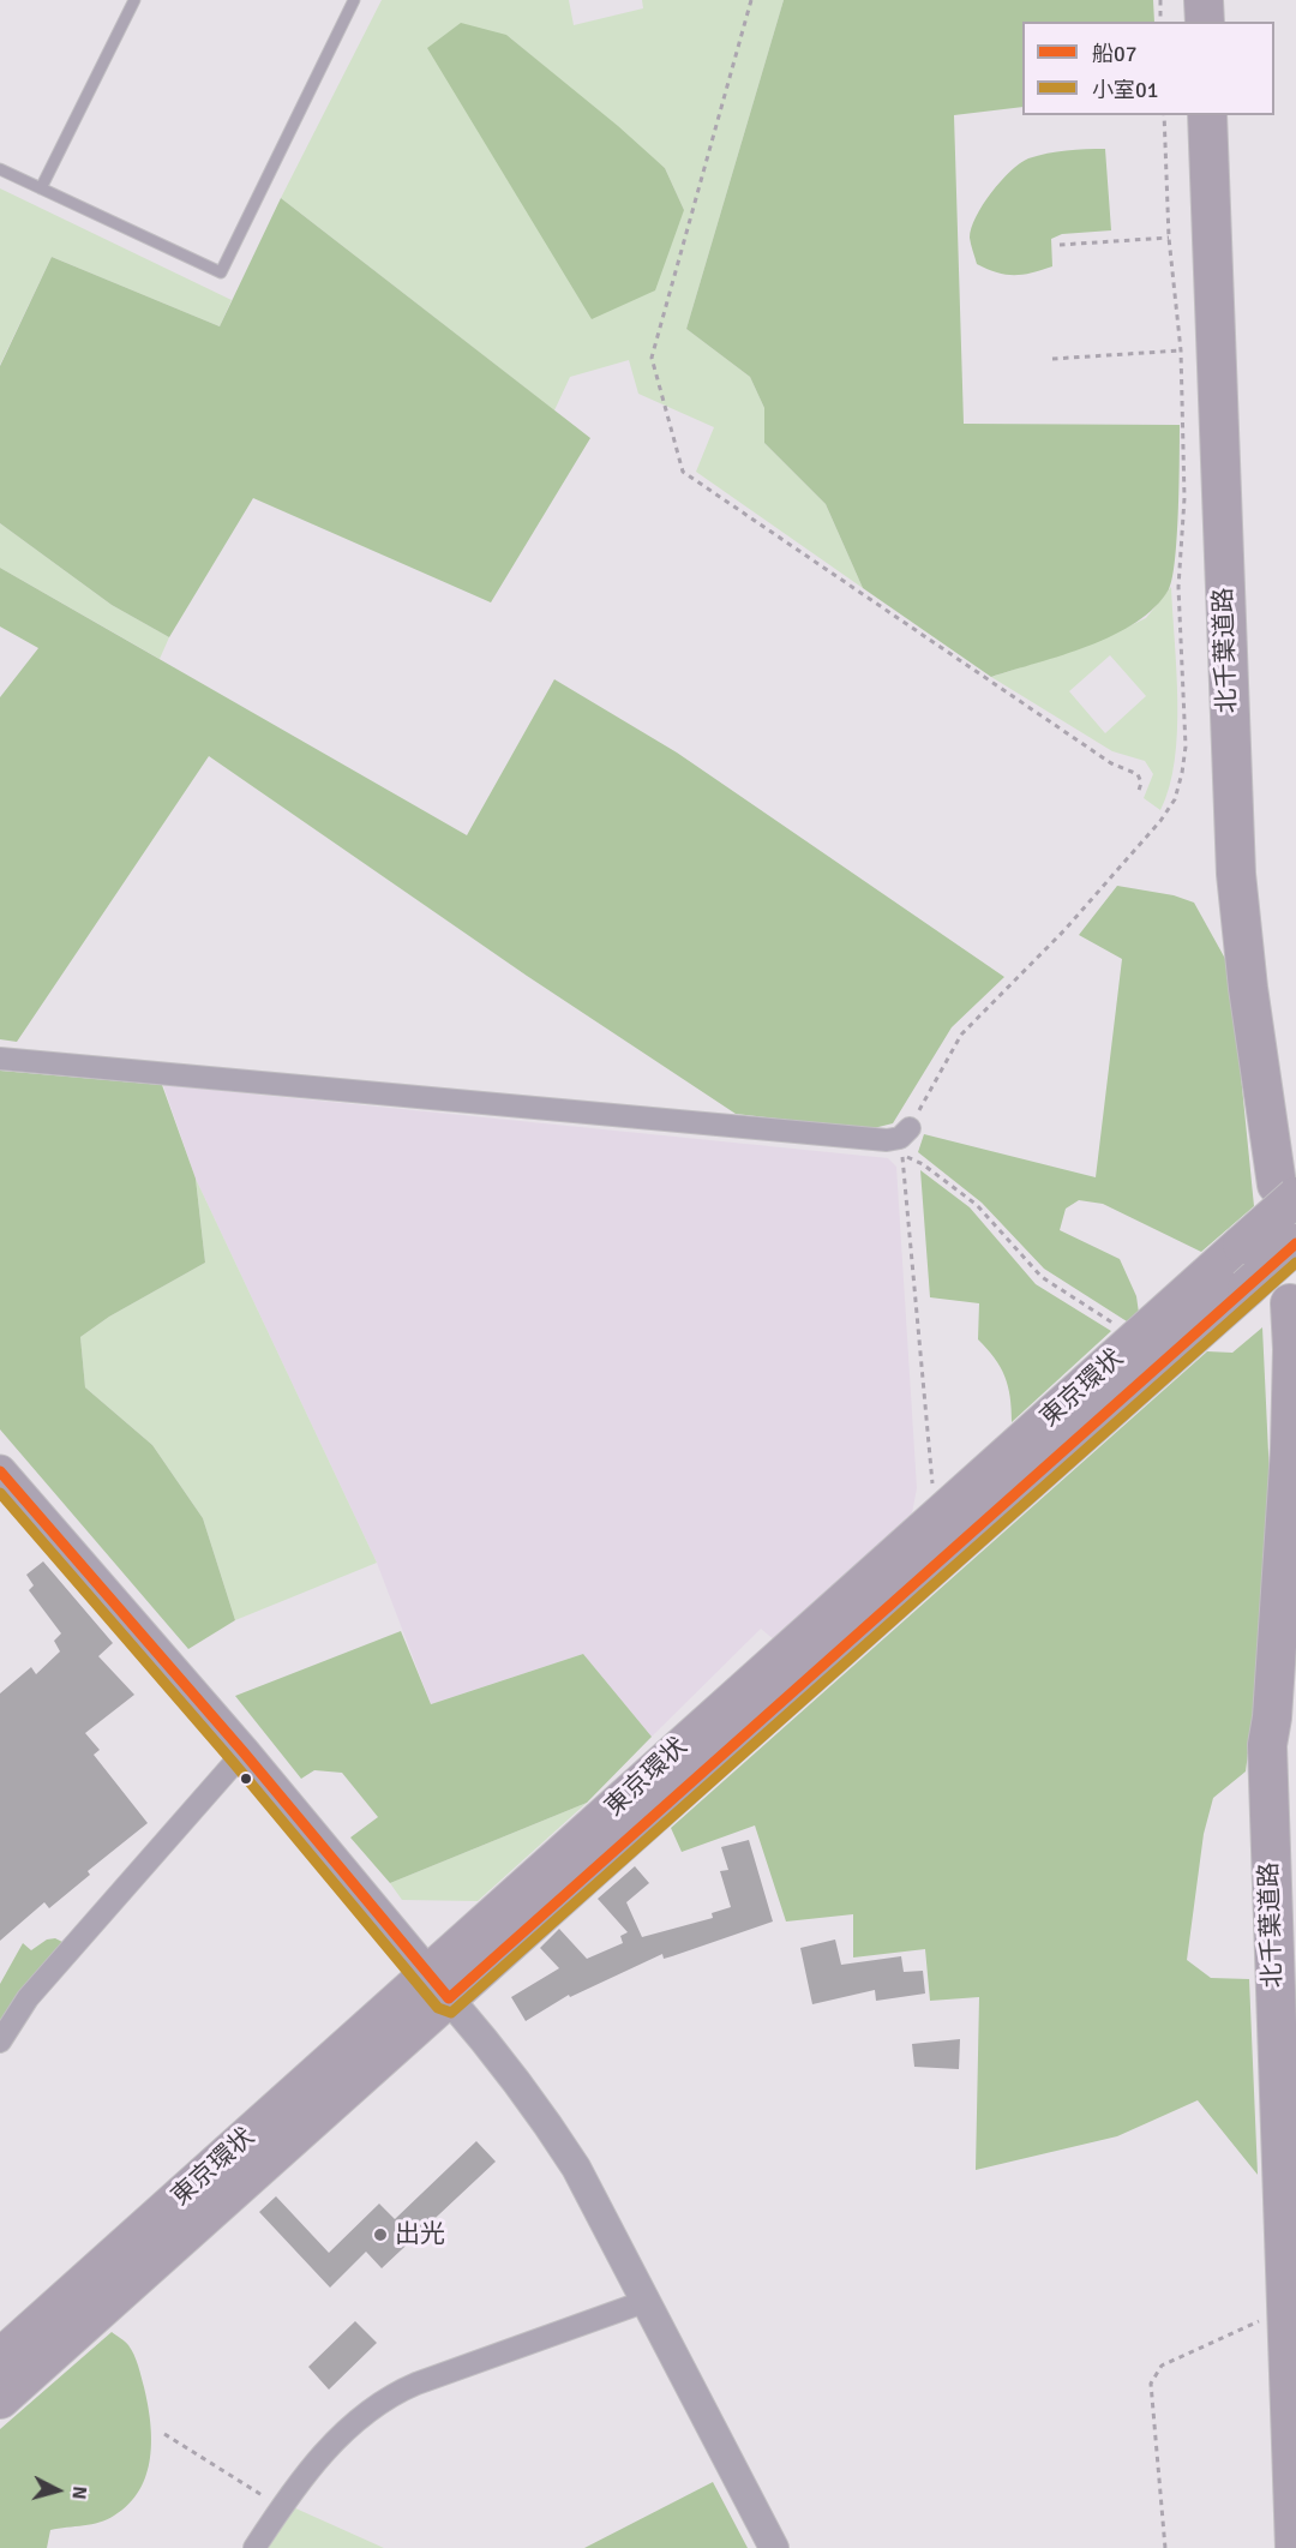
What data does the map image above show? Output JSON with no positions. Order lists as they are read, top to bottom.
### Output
{
  "streets": {
    "highway": ["北千葉道路", "東京環状"]
  },
  "crossings": [
    ["北千葉道路", "東京環状"]
  ],
  "places": ["出光"],
  "lines": ["transit line 船07", "transit line 小室01"],
  "legend": ["船07", "小室01"],
  "north": "right"
}
